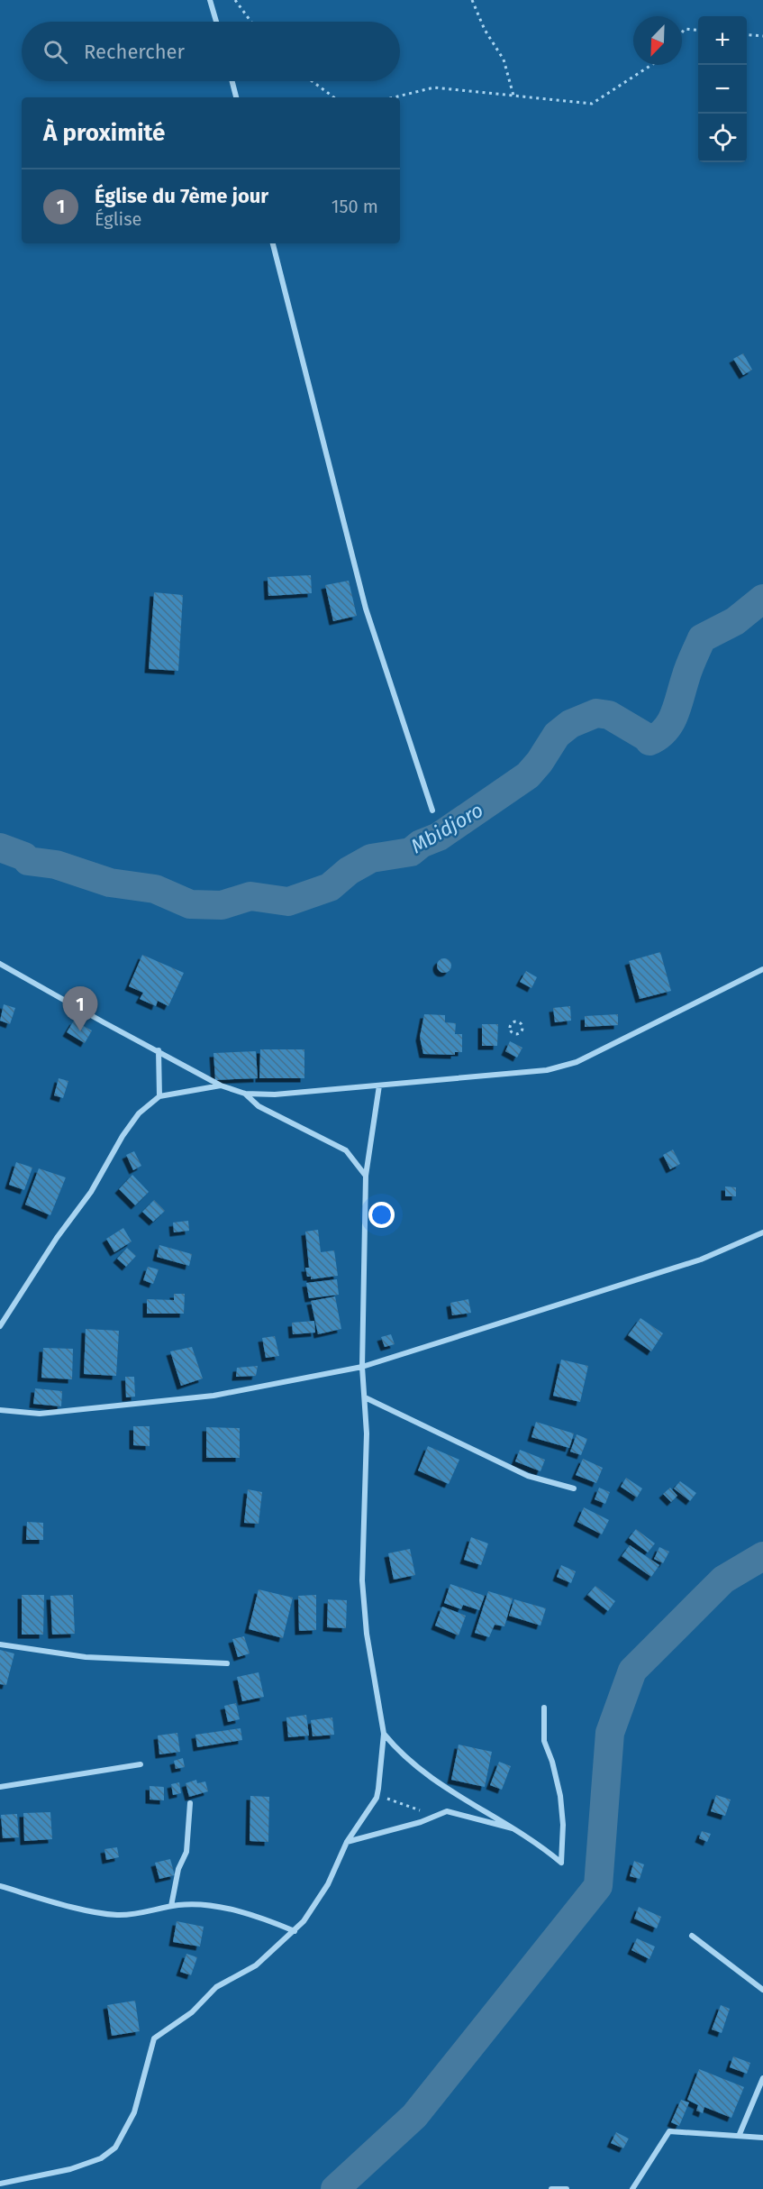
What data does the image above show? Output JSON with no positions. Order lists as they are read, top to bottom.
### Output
{
  "water": ["Mbidjoro"],
  "north": "bottom left",
  "page": {
    "map_buttons": ["+", "−"],
    "search": "Rechercher",
    "heading": "À proximité",
    "list": [
      {
        "mark": "1",
        "name": "Église du 7ème jour",
        "note": "Église",
        "value": "150 m"
      }
    ],
    "pins": "1"
  }
}
